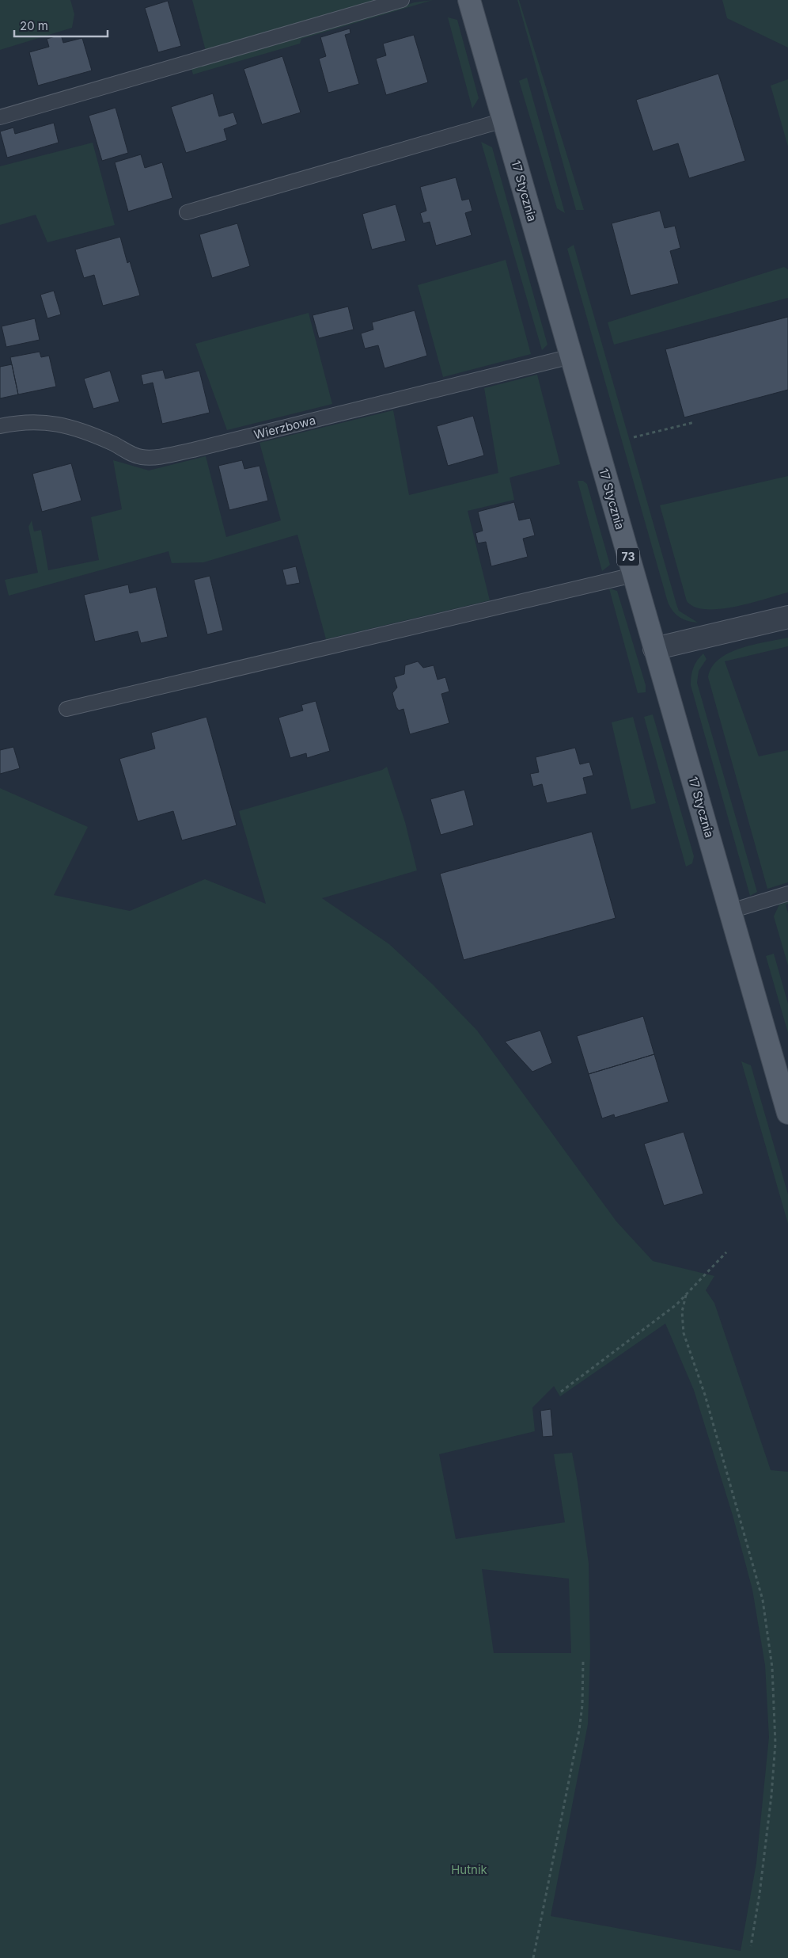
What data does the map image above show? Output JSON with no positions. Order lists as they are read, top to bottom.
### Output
{
  "streets": {
    "main road": ["17 Stycznia", "73"],
    "lane": ["Wierzbowa"]
  },
  "crossings": [
    ["17 Stycznia", "Wierzbowa"]
  ],
  "parks": ["Hutnik"],
  "scale_bar": "20 m"
}
